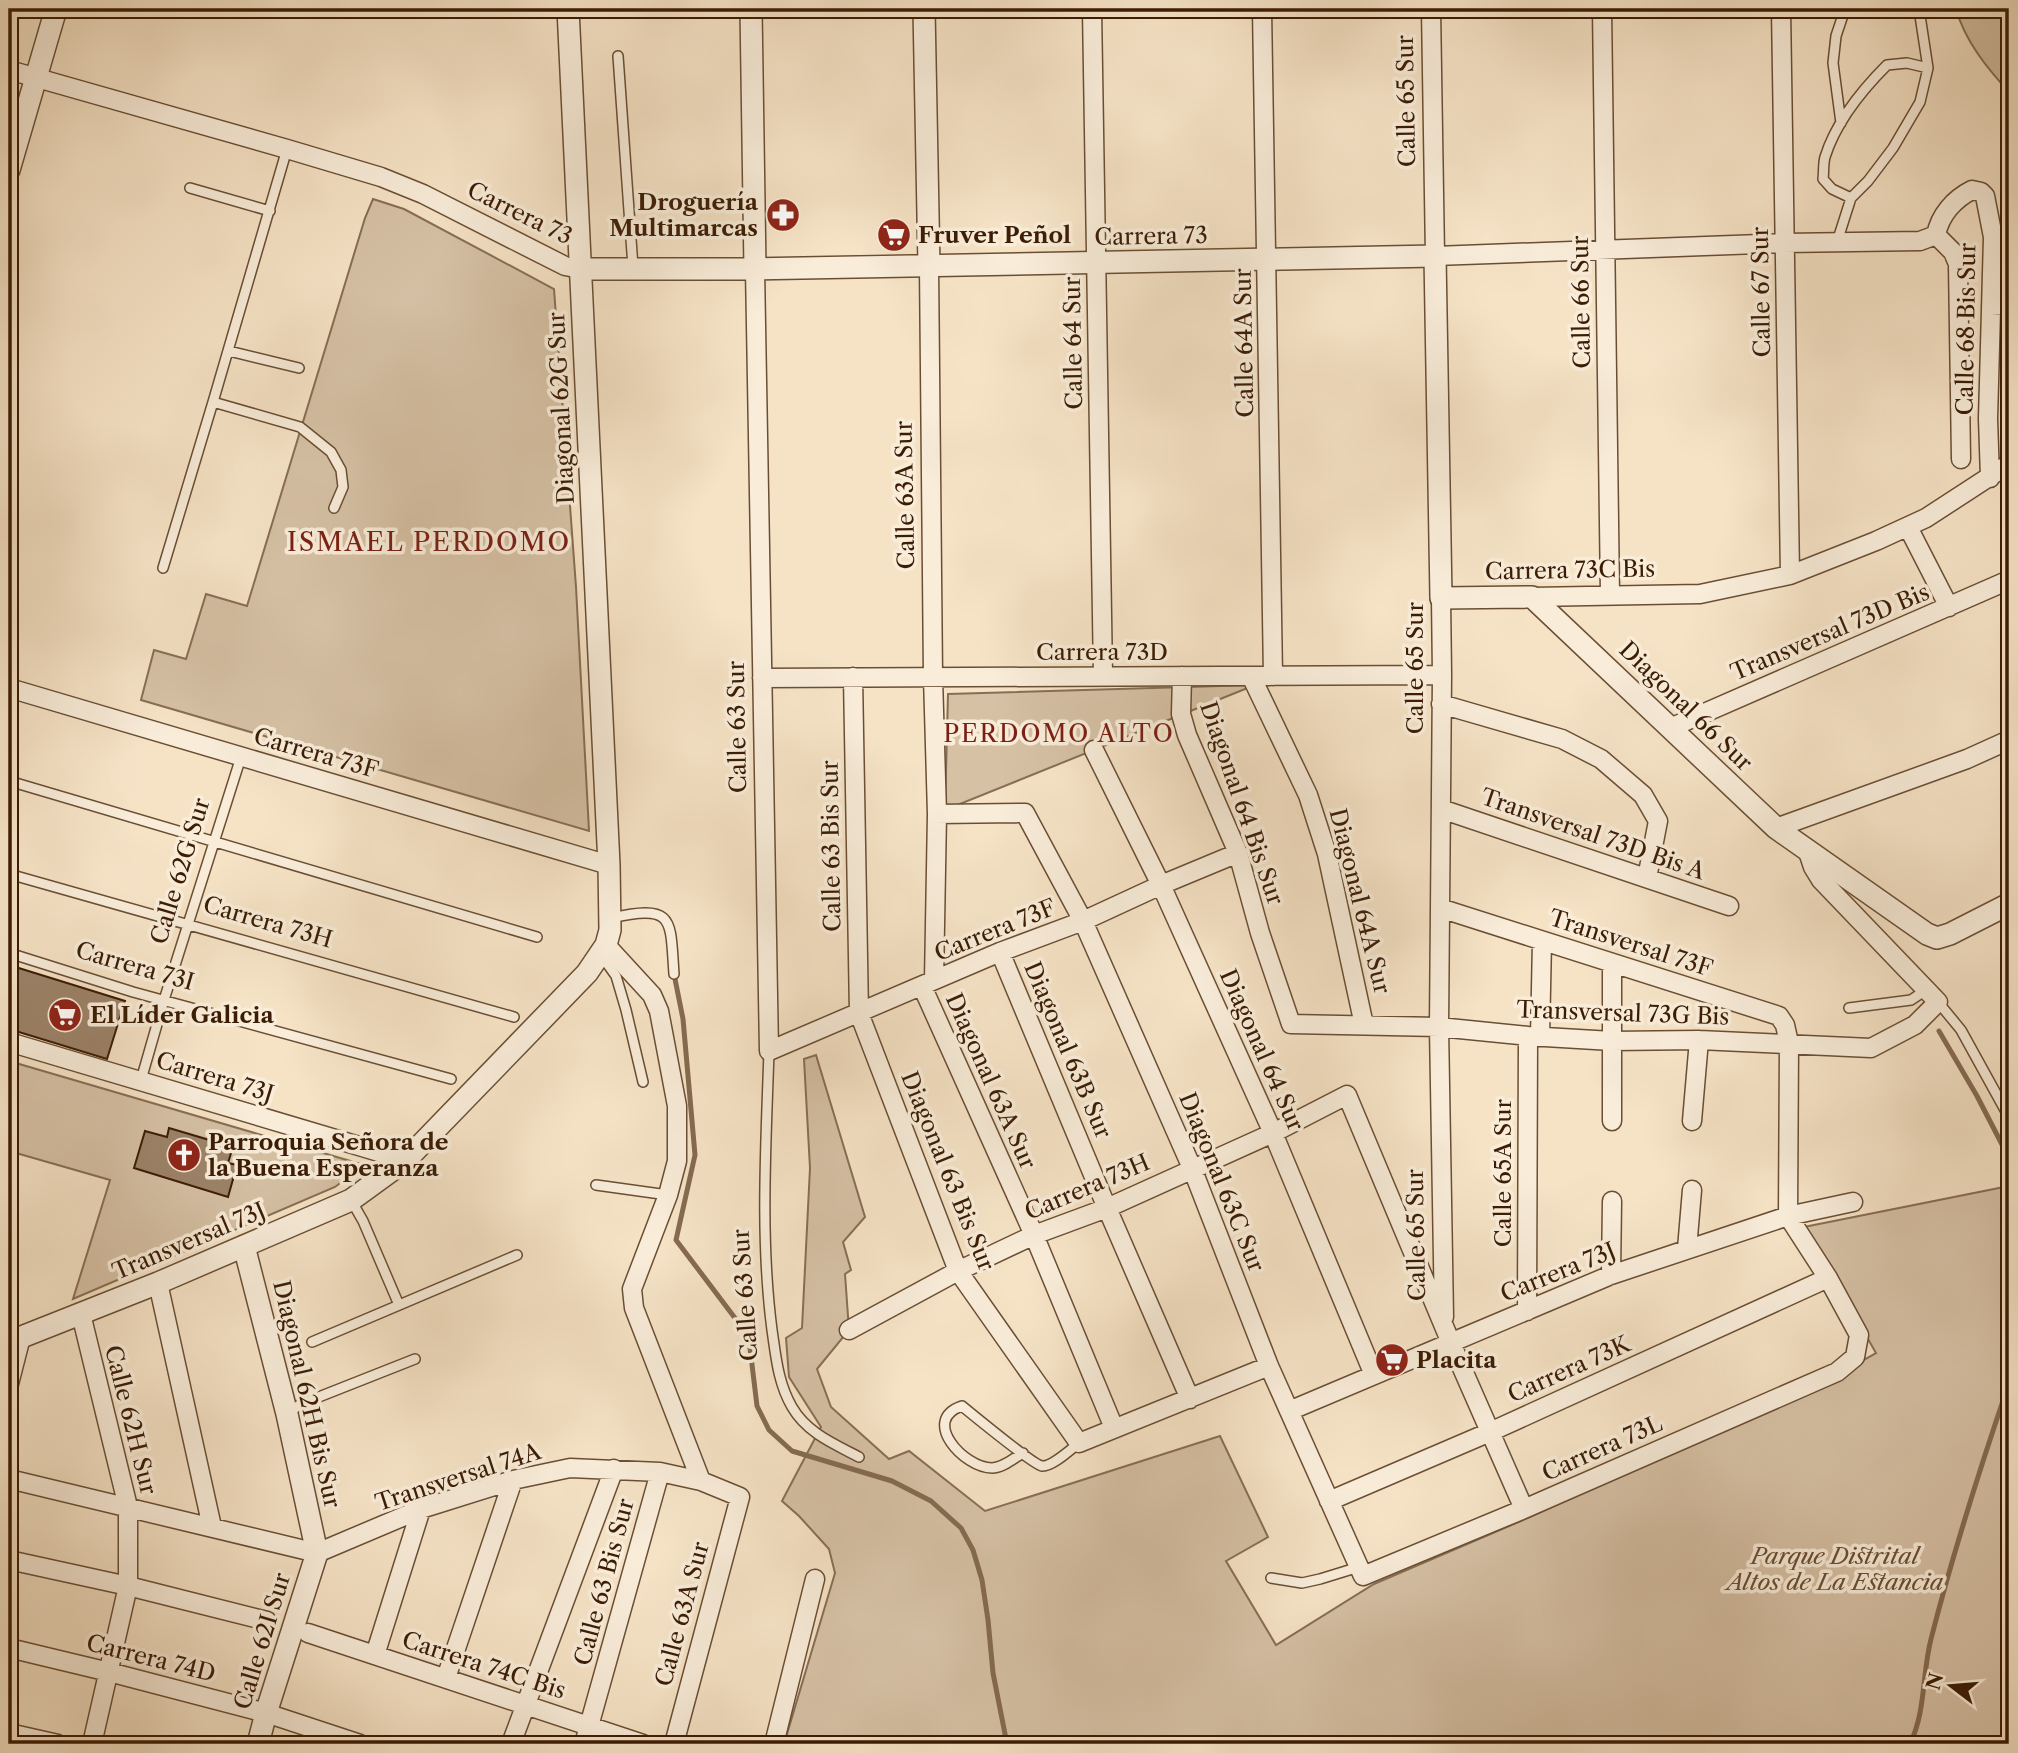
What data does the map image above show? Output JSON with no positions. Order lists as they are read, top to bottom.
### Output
{
  "streets": {
    "street": [
      "Calle 65 Sur",
      "Carrera 73",
      "Calle 67 Sur",
      "Calle 66 Sur",
      "Calle 68 Bis Sur",
      "Calle 64 Sur",
      "Calle 64A Sur",
      "Diagonal 62G Sur",
      "Calle 63A Sur",
      "Carrera 73C Bis",
      "Transversal 73D Bis",
      "Carrera 73D",
      "Diagonal 66 Sur",
      "Calle 63 Sur",
      "Carrera 73F",
      "Diagonal 64 Bis Sur",
      "Transversal 73D Bis A",
      "Calle 63 Bis Sur",
      "Diagonal 64A Sur",
      "Carrera 73H",
      "Transversal 73F",
      "Transversal 73G Bis",
      "Diagonal 63B Sur",
      "Diagonal 64 Sur",
      "Carrera 73J",
      "Diagonal 63A Sur",
      "Diagonal 63 Bis Sur",
      "Calle 65A Sur",
      "Diagonal 63C Sur",
      "Transversal 73J",
      "Carrera 73K",
      "Diagonal 62H Bis Sur",
      "Calle 62H Sur",
      "Carrera 73L",
      "Transversal 74A",
      "Calle 62I Sur",
      "Carrera 74D",
      "Carrera 74C Bis"
    ],
    "lane": ["Calle 62G Sur", "Carrera 73I"]
  },
  "crossings": [
    ["Calle 65 Sur", "Carrera 73"],
    ["Calle 65 Sur", "Carrera 73C Bis"],
    ["Calle 65 Sur", "Carrera 73D"],
    ["Calle 65 Sur", "Transversal 73D Bis A"],
    ["Calle 65 Sur", "Carrera 73H"],
    ["Calle 65 Sur", "Transversal 73F"],
    ["Calle 65 Sur", "Transversal 73G Bis"],
    ["Calle 65 Sur", "Carrera 73J"],
    ["Carrera 73", "Calle 67 Sur"],
    ["Carrera 73", "Calle 66 Sur"],
    ["Carrera 73", "Calle 68 Bis Sur"],
    ["Carrera 73", "Calle 64 Sur"],
    ["Carrera 73", "Calle 64A Sur"],
    ["Carrera 73", "Diagonal 62G Sur"],
    ["Carrera 73", "Calle 63A Sur"],
    ["Carrera 73", "Calle 63 Sur"],
    ["Calle 67 Sur", "Carrera 73C Bis"],
    ["Calle 66 Sur", "Carrera 73C Bis"],
    ["Calle 68 Bis Sur", "Carrera 73C Bis"],
    ["Calle 64 Sur", "Carrera 73D"],
    ["Calle 64A Sur", "Carrera 73D"],
    ["Diagonal 62G Sur", "Carrera 73F"],
    ["Diagonal 62G Sur", "Transversal 73J"],
    ["Calle 63A Sur", "Carrera 73D"],
    ["Calle 63A Sur", "Carrera 73F"],
    ["Calle 63A Sur", "Diagonal 63A Sur"],
    ["Calle 63A Sur", "Diagonal 63C Sur"],
    ["Calle 63A Sur", "Transversal 74A"],
    ["Carrera 73C Bis", "Diagonal 66 Sur"],
    ["Transversal 73D Bis", "Diagonal 66 Sur"],
    ["Carrera 73D", "Calle 63 Sur"],
    ["Carrera 73D", "Diagonal 64 Bis Sur"],
    ["Carrera 73D", "Calle 63 Bis Sur"],
    ["Carrera 73D", "Diagonal 64A Sur"],
    ["Calle 63 Sur", "Carrera 73F"],
    ["Carrera 73F", "Diagonal 64 Bis Sur"],
    ["Carrera 73F", "Calle 63 Bis Sur"],
    ["Carrera 73F", "Calle 62G Sur"],
    ["Carrera 73F", "Diagonal 63B Sur"],
    ["Carrera 73F", "Diagonal 64 Sur"],
    ["Carrera 73F", "Diagonal 63A Sur"],
    ["Carrera 73F", "Diagonal 63 Bis Sur"],
    ["Carrera 73F", "Diagonal 63C Sur"],
    ["Diagonal 64 Bis Sur", "Transversal 73G Bis"],
    ["Calle 63 Bis Sur", "Diagonal 63 Bis Sur"],
    ["Calle 63 Bis Sur", "Transversal 74A"],
    ["Calle 63 Bis Sur", "Carrera 74C Bis"],
    ["Calle 62G Sur", "Carrera 73H"],
    ["Calle 62G Sur", "Carrera 73I"],
    ["Calle 62G Sur", "Carrera 73J"],
    ["Diagonal 64A Sur", "Transversal 73G Bis"],
    ["Carrera 73H", "Diagonal 63B Sur"],
    ["Carrera 73H", "Diagonal 64 Sur"],
    ["Carrera 73H", "Carrera 73J"],
    ["Carrera 73H", "Diagonal 63A Sur"],
    ["Carrera 73H", "Diagonal 63 Bis Sur"],
    ["Carrera 73H", "Diagonal 63C Sur"],
    ["Transversal 73F", "Transversal 73G Bis"],
    ["Transversal 73F", "Calle 65A Sur"],
    ["Transversal 73G Bis", "Calle 65A Sur"],
    ["Diagonal 64 Sur", "Carrera 73J"],
    ["Carrera 73J", "Calle 65A Sur"],
    ["Carrera 73J", "Diagonal 63C Sur"],
    ["Carrera 73J", "Transversal 73J"],
    ["Diagonal 63C Sur", "Carrera 73K"],
    ["Diagonal 63C Sur", "Carrera 73L"],
    ["Transversal 73J", "Diagonal 62H Bis Sur"],
    ["Transversal 73J", "Calle 62H Sur"],
    ["Carrera 73K", "Carrera 73L"],
    ["Diagonal 62H Bis Sur", "Transversal 74A"],
    ["Diagonal 62H Bis Sur", "Calle 62I Sur"],
    ["Calle 62H Sur", "Carrera 74D"],
    ["Transversal 74A", "Calle 62I Sur"],
    ["Calle 62I Sur", "Carrera 74D"]
  ],
  "districts": ["ISMAEL PERDOMO", "PERDOMO ALTO"],
  "parks": ["Parque Distrital Altos de La Estancia"],
  "places": {
    "pharmacy": ["Droguería Multimarcas"],
    "supermarket": ["Fruver Peñol", "El Líder Galicia", "Placita"],
    "church": ["Parroquia Señora de la Buena Esperanza"]
  },
  "north": "left"
}
